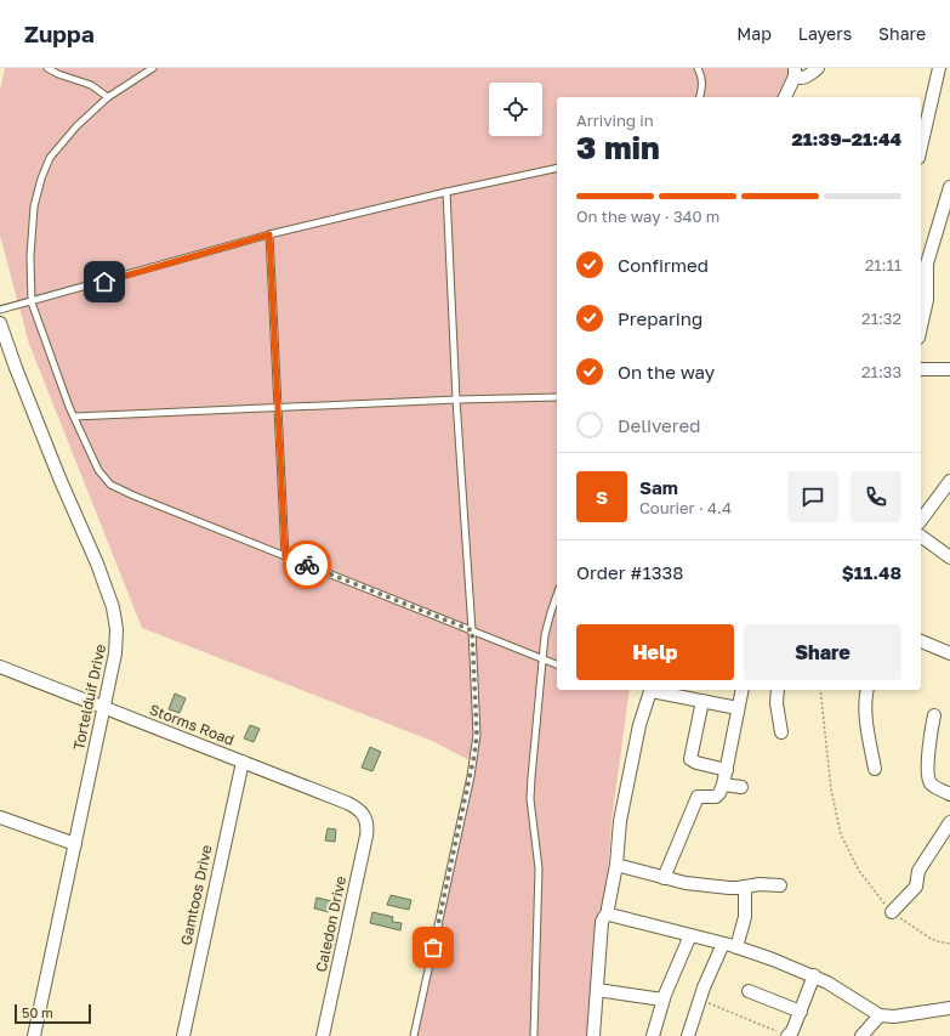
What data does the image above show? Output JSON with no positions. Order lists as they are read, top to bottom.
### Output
{
  "streets": {
    "street": [
      "Tortelduif Drive",
      "Storms Road",
      "Gamtoos Drive",
      "Caledon Drive"
    ]
  },
  "crossings": [
    ["Tortelduif Drive", "Storms Road"],
    ["Storms Road", "Gamtoos Drive"],
    ["Storms Road", "Caledon Drive"]
  ],
  "scale_bar": "50 m",
  "page": {
    "header": "Zuppa",
    "nav": ["Map", "Layers", "Share"],
    "heading": ["3 min", "Arriving in", "21:39–21:44"],
    "panel": [
      "Sam",
      "Courier · 4.4",
      "Order #1338",
      "$11.48"
    ],
    "bar": "On the way · 340 m",
    "list": [
      ["Confirmed", "21:11"],
      ["Preparing", "21:32"],
      ["On the way", "21:33"],
      "Delivered"
    ],
    "round": "S",
    "buttons": ["Help", "Share"],
    "scale": "50 m"
  }
}
